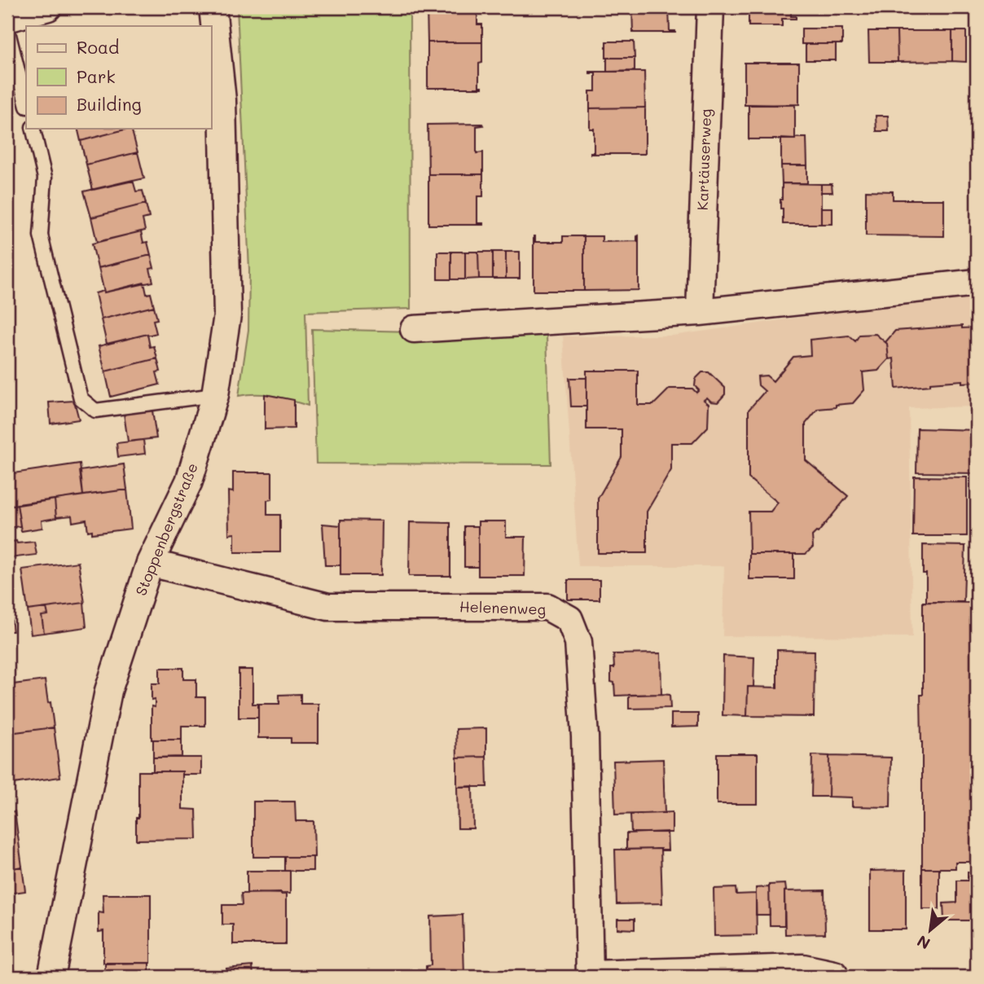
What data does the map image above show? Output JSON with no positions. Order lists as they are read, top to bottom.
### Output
{
  "streets": {
    "street": ["Kartäuserweg", "Stoppenbergstraße", "Helenenweg"]
  },
  "crossings": [
    ["Stoppenbergstraße", "Helenenweg"]
  ],
  "legend": ["Road", "Park", "Building"],
  "north": "bottom left"
}
